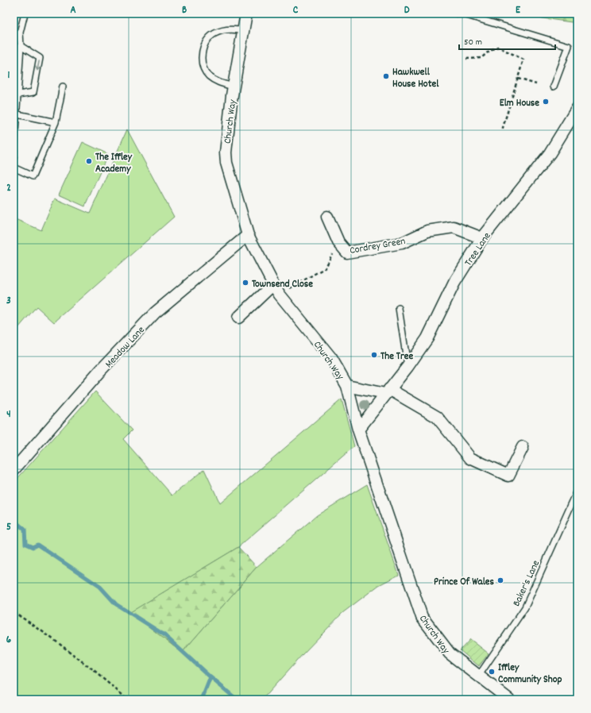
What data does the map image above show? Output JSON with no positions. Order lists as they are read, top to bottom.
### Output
{
  "streets": {
    "street": [
      "Church Way",
      "Cordrey Green",
      "Tree Lane",
      "Meadow Lane"
    ],
    "lane": ["Baker's Lane"]
  },
  "crossings": [
    ["Church Way", "Tree Lane"],
    ["Church Way", "Meadow Lane"],
    ["Church Way", "Baker's Lane"],
    ["Cordrey Green", "Tree Lane"]
  ],
  "places": [
    "Hawkwell House Hotel",
    "Elm House",
    "The Iffley Academy",
    "Townsend Close",
    "The Tree",
    "Prince Of Wales",
    "Iffley Community Shop"
  ],
  "scale_bar": "50 m",
  "grid": {
    "columns": [
      "A",
      "B",
      "C",
      "D",
      "E"
    ],
    "rows": [
      "1",
      "2",
      "3",
      "4",
      "5",
      "6"
    ]
  }
}
